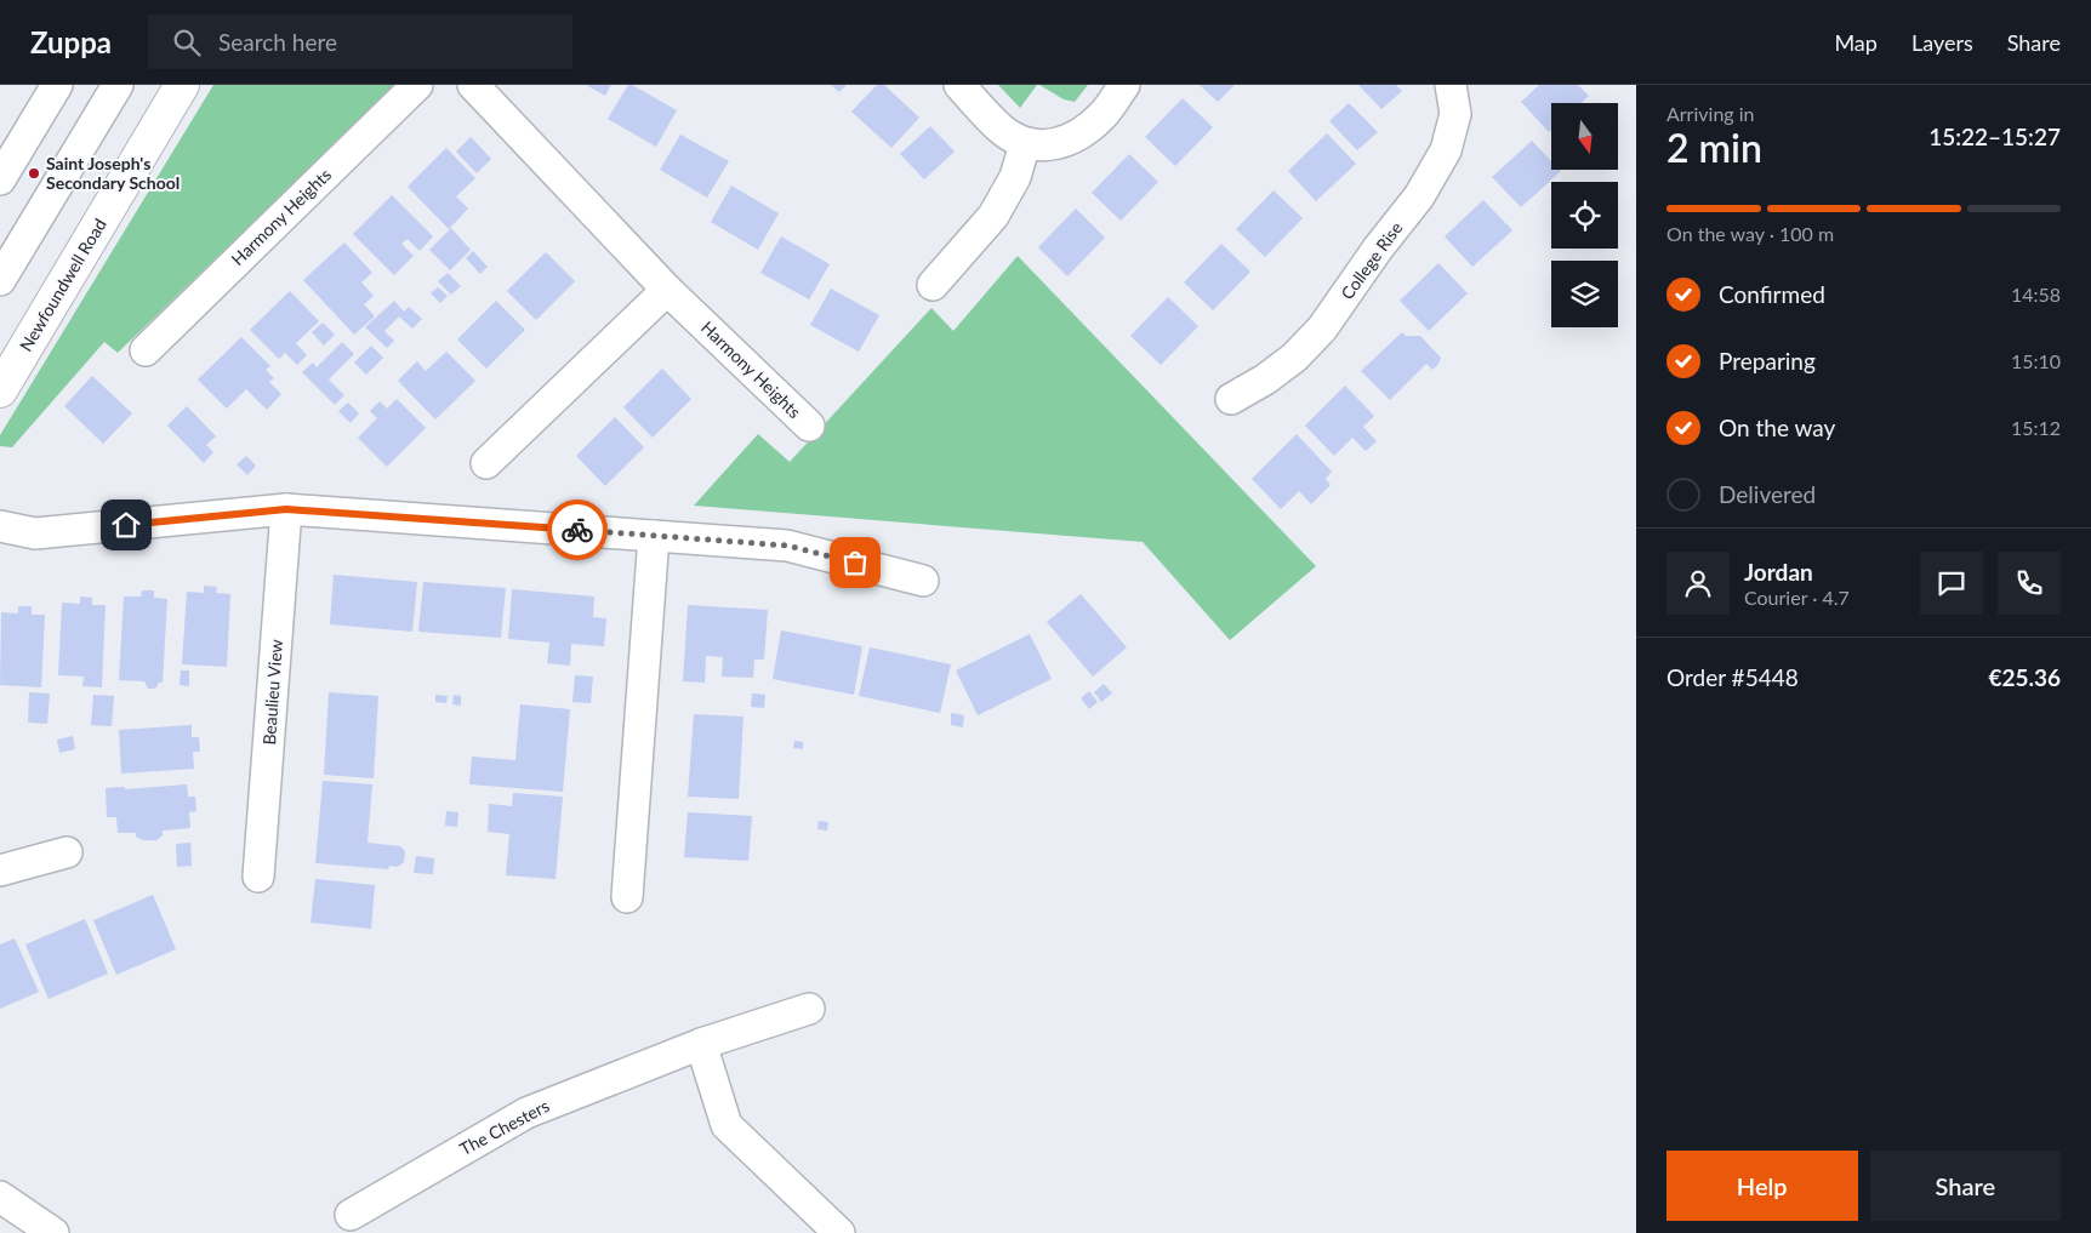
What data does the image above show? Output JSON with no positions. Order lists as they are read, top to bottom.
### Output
{
  "streets": {
    "main road": ["Newfoundwell Road"],
    "street": [
      "Harmony Heights",
      "College Rise",
      "Beaulieu View",
      "The Chesters"
    ]
  },
  "places": ["Saint Joseph's Secondary School"],
  "north": "bottom",
  "page": {
    "header": "Zuppa",
    "search": "Search here",
    "nav": ["Map", "Layers", "Share"],
    "heading": ["2 min", "Arriving in", "15:22–15:27"],
    "panel": [
      "Jordan",
      "Courier · 4.7",
      "Order #5448",
      "€25.36"
    ],
    "bar": "On the way · 100 m",
    "list": [
      ["Confirmed", "14:58"],
      ["Preparing", "15:10"],
      ["On the way", "15:12"],
      "Delivered"
    ],
    "buttons": ["Help", "Share"]
  }
}
